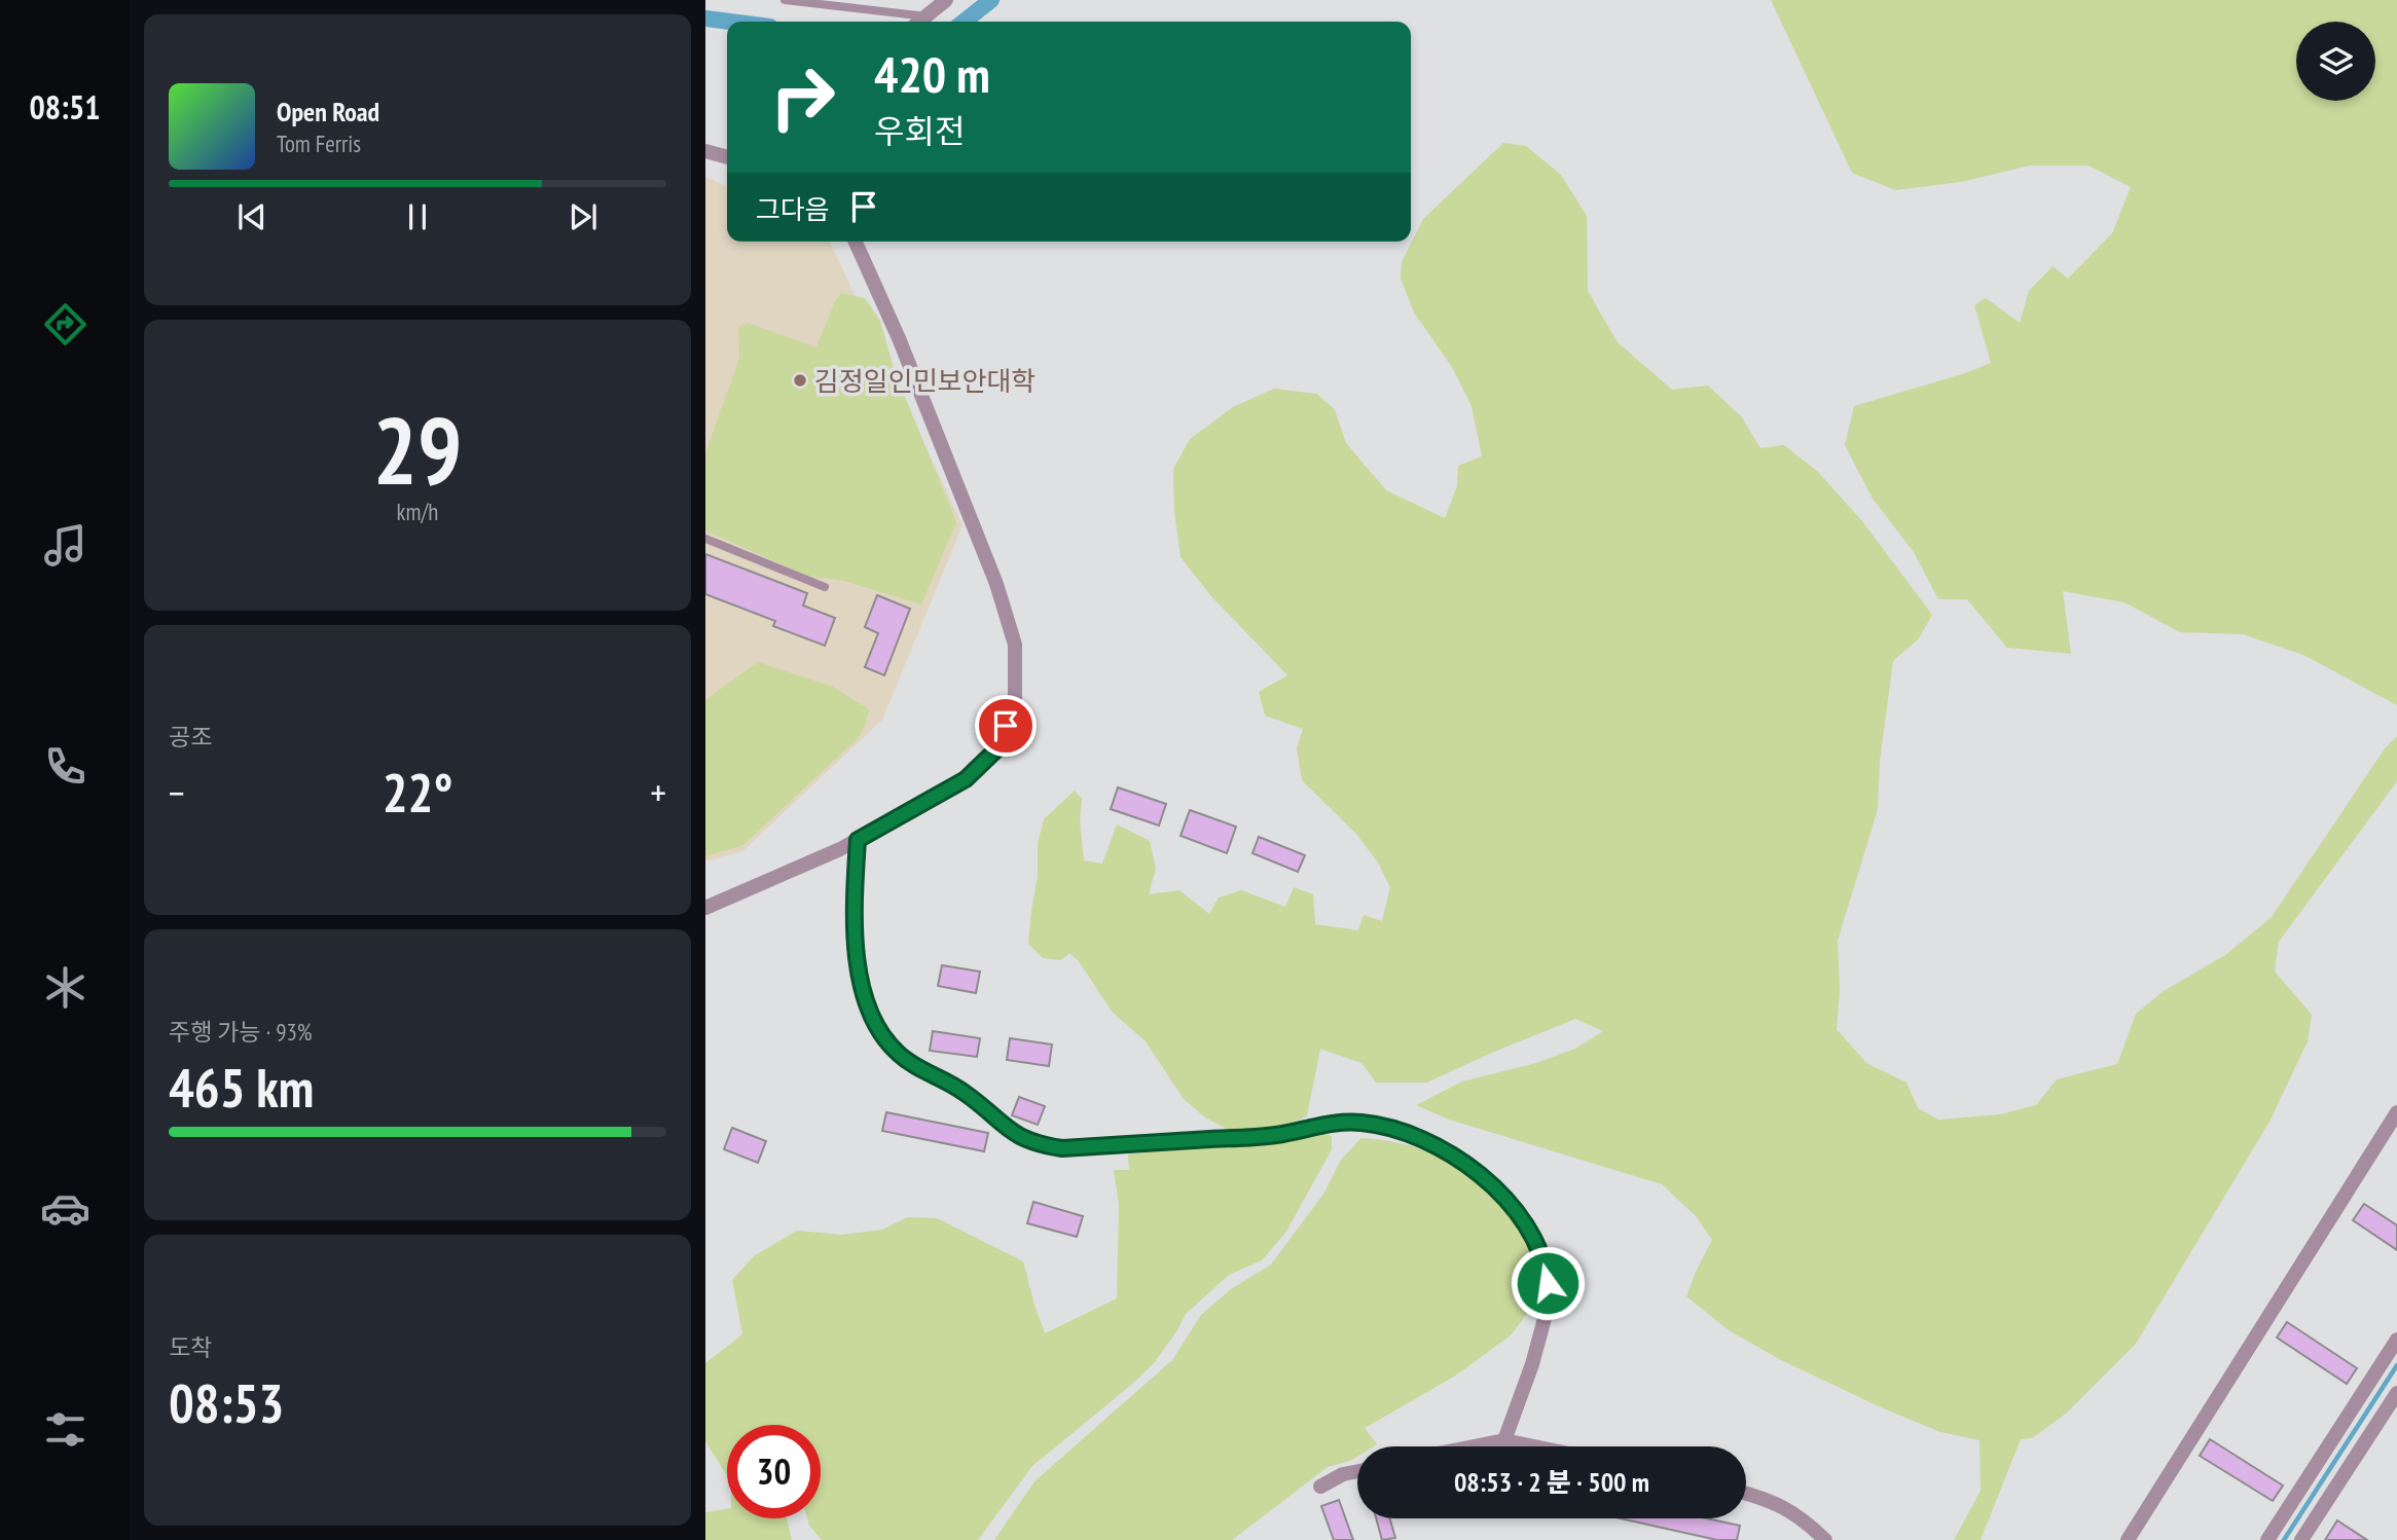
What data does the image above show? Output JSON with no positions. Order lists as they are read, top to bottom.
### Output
{
  "places": ["김정일인민보안대학"],
  "page": {
    "tabs": "08:51",
    "turn": ["420 m", "우회전"],
    "song": ["Open Road", "Tom Ferris"],
    "then": "그다음",
    "tile": [
      ["29", "km/h"],
      "공조",
      ["주행 가능 · 93%", "465 km"],
      ["도착", "08:53"]
    ],
    "heat": ["−", "22°", "+"],
    "limit": "30",
    "trip": "08:53 · 2 분 · 500 m"
  }
}
